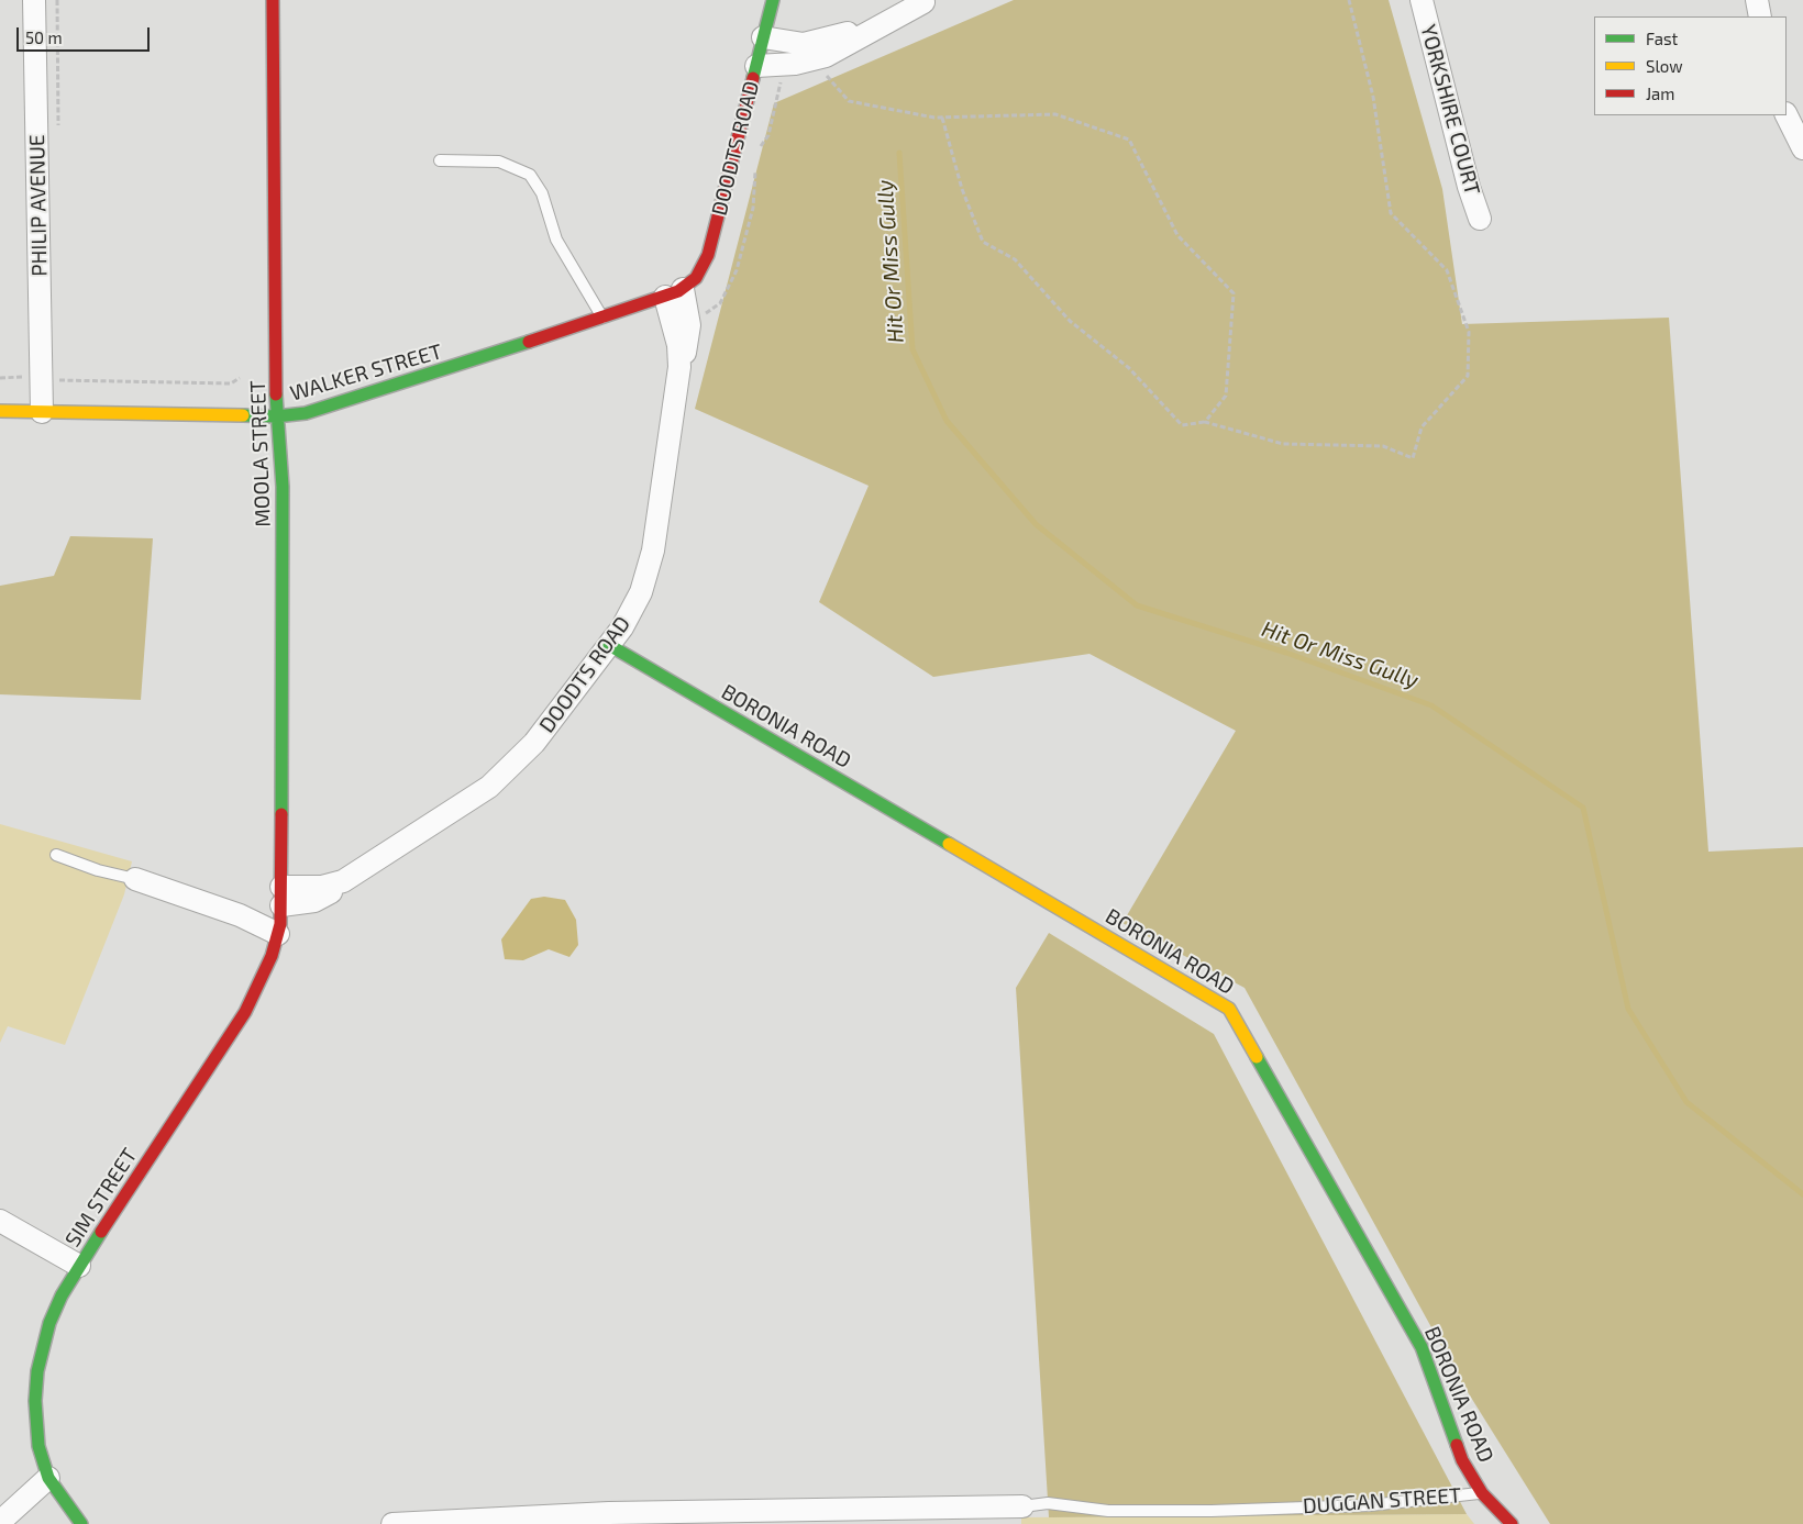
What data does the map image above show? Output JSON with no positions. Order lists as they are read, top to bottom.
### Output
{
  "streets": {
    "street": [
      "YORKSHIRE COURT",
      "DOODTS ROAD",
      "PHILIP AVENUE",
      "WALKER STREET",
      "MOOLA STREET",
      "BORONIA ROAD",
      "SIM STREET",
      "DUGGAN STREET"
    ]
  },
  "crossings": [
    ["DOODTS ROAD", "WALKER STREET"],
    ["DOODTS ROAD", "MOOLA STREET"],
    ["DOODTS ROAD", "BORONIA ROAD"],
    ["DOODTS ROAD", "SIM STREET"],
    ["PHILIP AVENUE", "WALKER STREET"],
    ["WALKER STREET", "MOOLA STREET"],
    ["MOOLA STREET", "SIM STREET"],
    ["BORONIA ROAD", "DUGGAN STREET"]
  ],
  "water": ["Hit Or Miss Gully"],
  "legend": ["Fast", "Slow", "Jam"],
  "scale_bar": "50 m"
}
